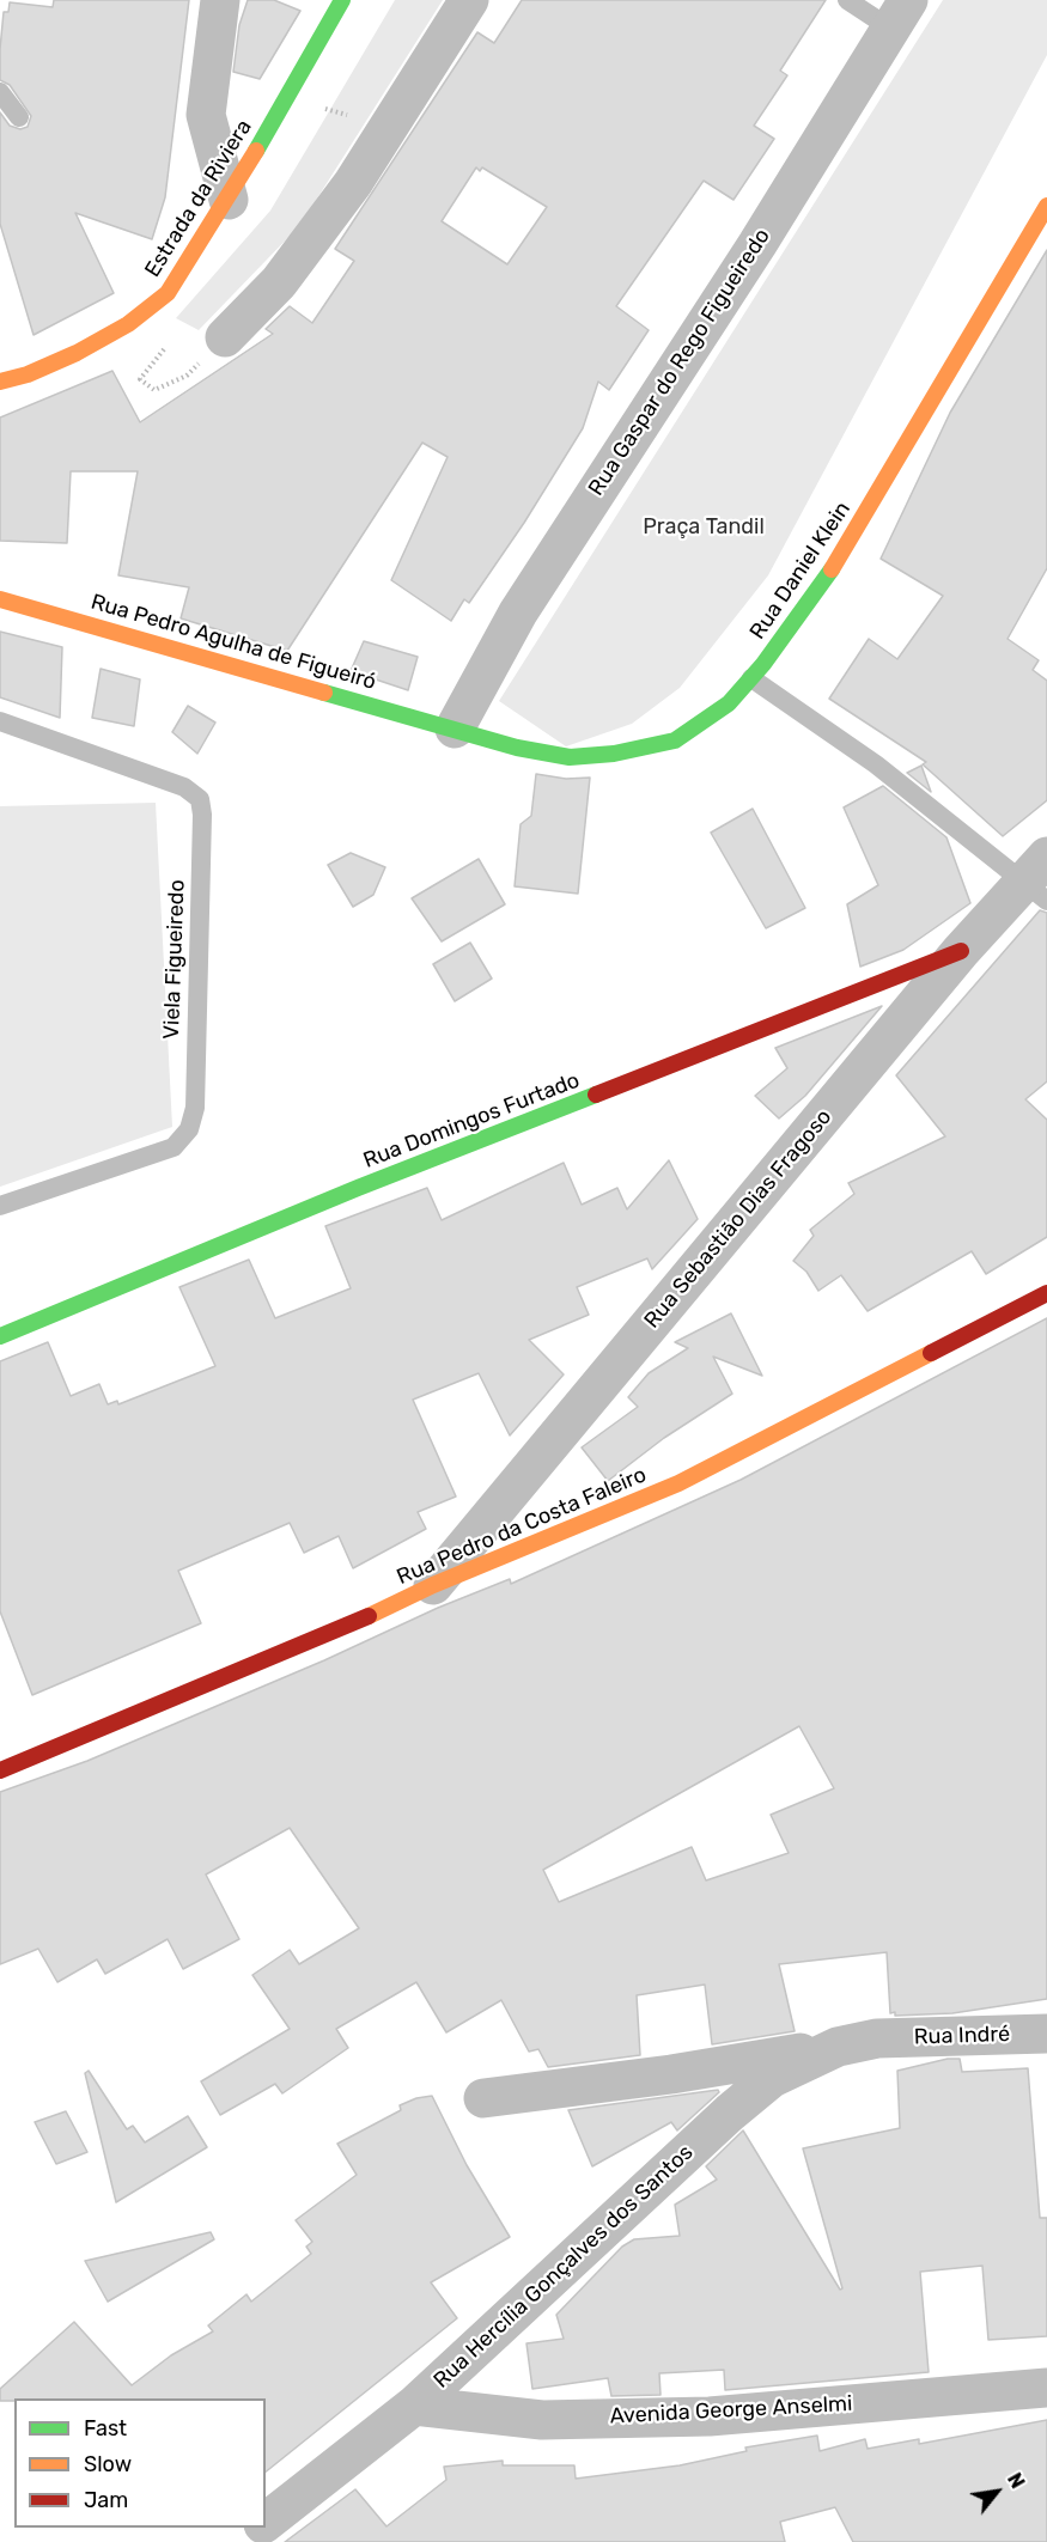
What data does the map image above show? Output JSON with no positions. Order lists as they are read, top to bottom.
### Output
{
  "streets": {
    "street": [
      "Estrada da Riviera",
      "Rua Gaspar do Rego Figueiredo",
      "Rua Daniel Klein",
      "Rua Pedro Agulha de Figueiró",
      "Rua Domingos Furtado",
      "Rua Sebastião Dias Fragoso",
      "Rua Pedro da Costa Faleiro",
      "Rua Indré",
      "Rua Hercília Gonçalves dos Santos",
      "Avenida George Anselmi"
    ],
    "lane": ["Viela Figueiredo"]
  },
  "crossings": [
    ["Rua Gaspar do Rego Figueiredo", "Rua Daniel Klein"],
    ["Rua Gaspar do Rego Figueiredo", "Rua Pedro Agulha de Figueiró"],
    ["Rua Daniel Klein", "Rua Pedro Agulha de Figueiró"],
    ["Rua Domingos Furtado", "Rua Sebastião Dias Fragoso"],
    ["Rua Sebastião Dias Fragoso", "Rua Pedro da Costa Faleiro"],
    ["Rua Indré", "Rua Hercília Gonçalves dos Santos"],
    ["Rua Hercília Gonçalves dos Santos", "Avenida George Anselmi"]
  ],
  "parks": ["Praça Tandil"],
  "legend": ["Fast", "Slow", "Jam"],
  "north": "top right"
}
